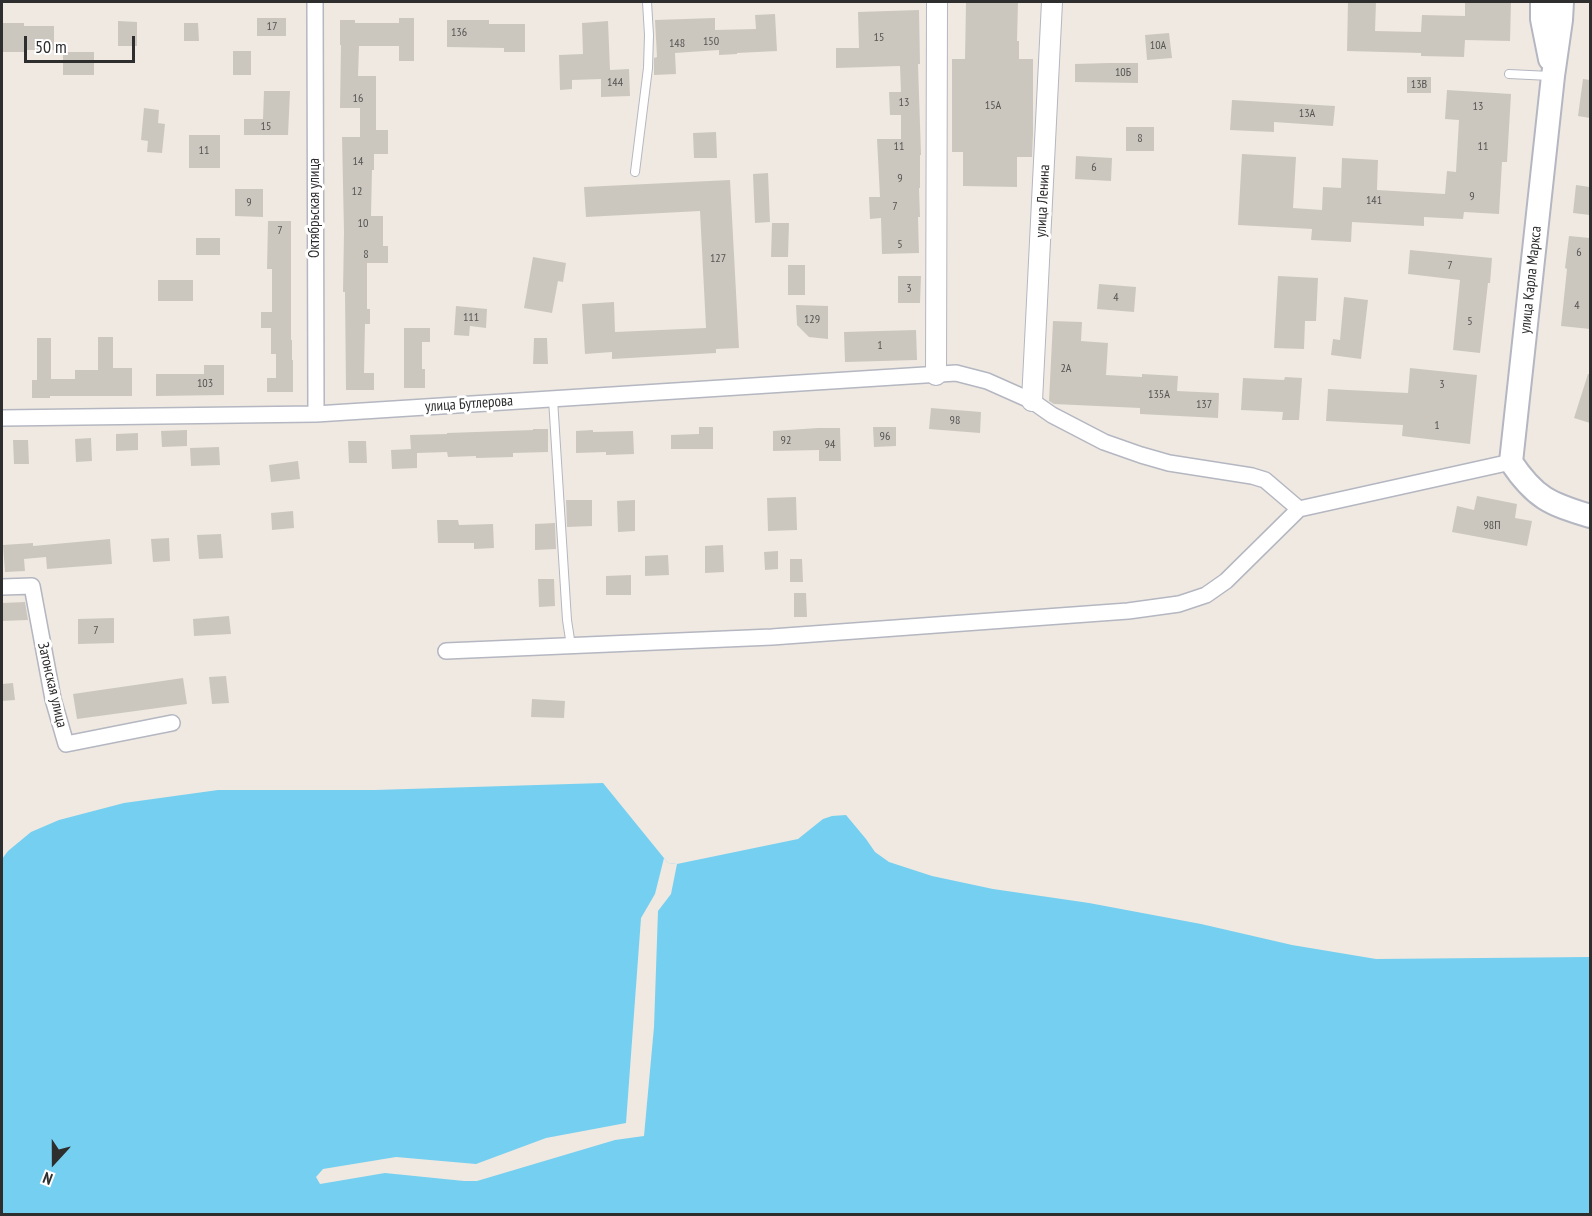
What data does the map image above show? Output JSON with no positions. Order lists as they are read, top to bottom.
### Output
{
  "streets": {
    "main road": ["улица Карла Маркса"],
    "street": [
      "улица Ленина",
      "Октябрьская улица",
      "улица Бутлерова",
      "Затонская улица"
    ]
  },
  "crossings": [
    ["улица Ленина", "улица Бутлерова"],
    ["Октябрьская улица", "улица Бутлерова"]
  ],
  "house_numbers": [
    "17",
    "136",
    "15",
    "150",
    "148",
    "10А",
    "10Б",
    "144",
    "13В",
    "16",
    "13",
    "15А",
    "13",
    "13А",
    "15",
    "8",
    "11",
    "11",
    "11",
    "14",
    "6",
    "9",
    "12",
    "9",
    "141",
    "9",
    "7",
    "10",
    "7",
    "5",
    "6",
    "8",
    "127",
    "7",
    "3",
    "4",
    "4",
    "111",
    "129",
    "5",
    "1",
    "2А",
    "103",
    "3",
    "135А",
    "137",
    "98",
    "1",
    "96",
    "92",
    "94",
    "98П",
    "7"
  ],
  "scale_bar": "50 m",
  "north": "bottom"
}
